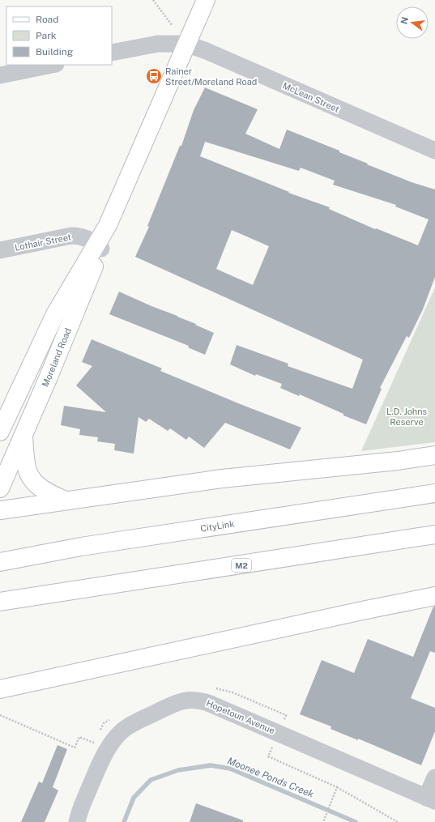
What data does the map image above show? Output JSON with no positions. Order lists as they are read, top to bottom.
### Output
{
  "streets": {
    "main road": ["Moreland Road", "CityLink", "M2"],
    "street": ["McLean Street", "Lothair Street", "Hopetoun Avenue"]
  },
  "crossings": [
    ["McLean Street", "Moreland Road"],
    ["Lothair Street", "Moreland Road"]
  ],
  "water": ["Moonee Ponds Creek"],
  "parks": ["L.D. Johns Reserve"],
  "places": {
    "bus stop": ["Rainer Street/Moreland Road"]
  },
  "legend": ["Road", "Park", "Building"],
  "north": "left"
}
